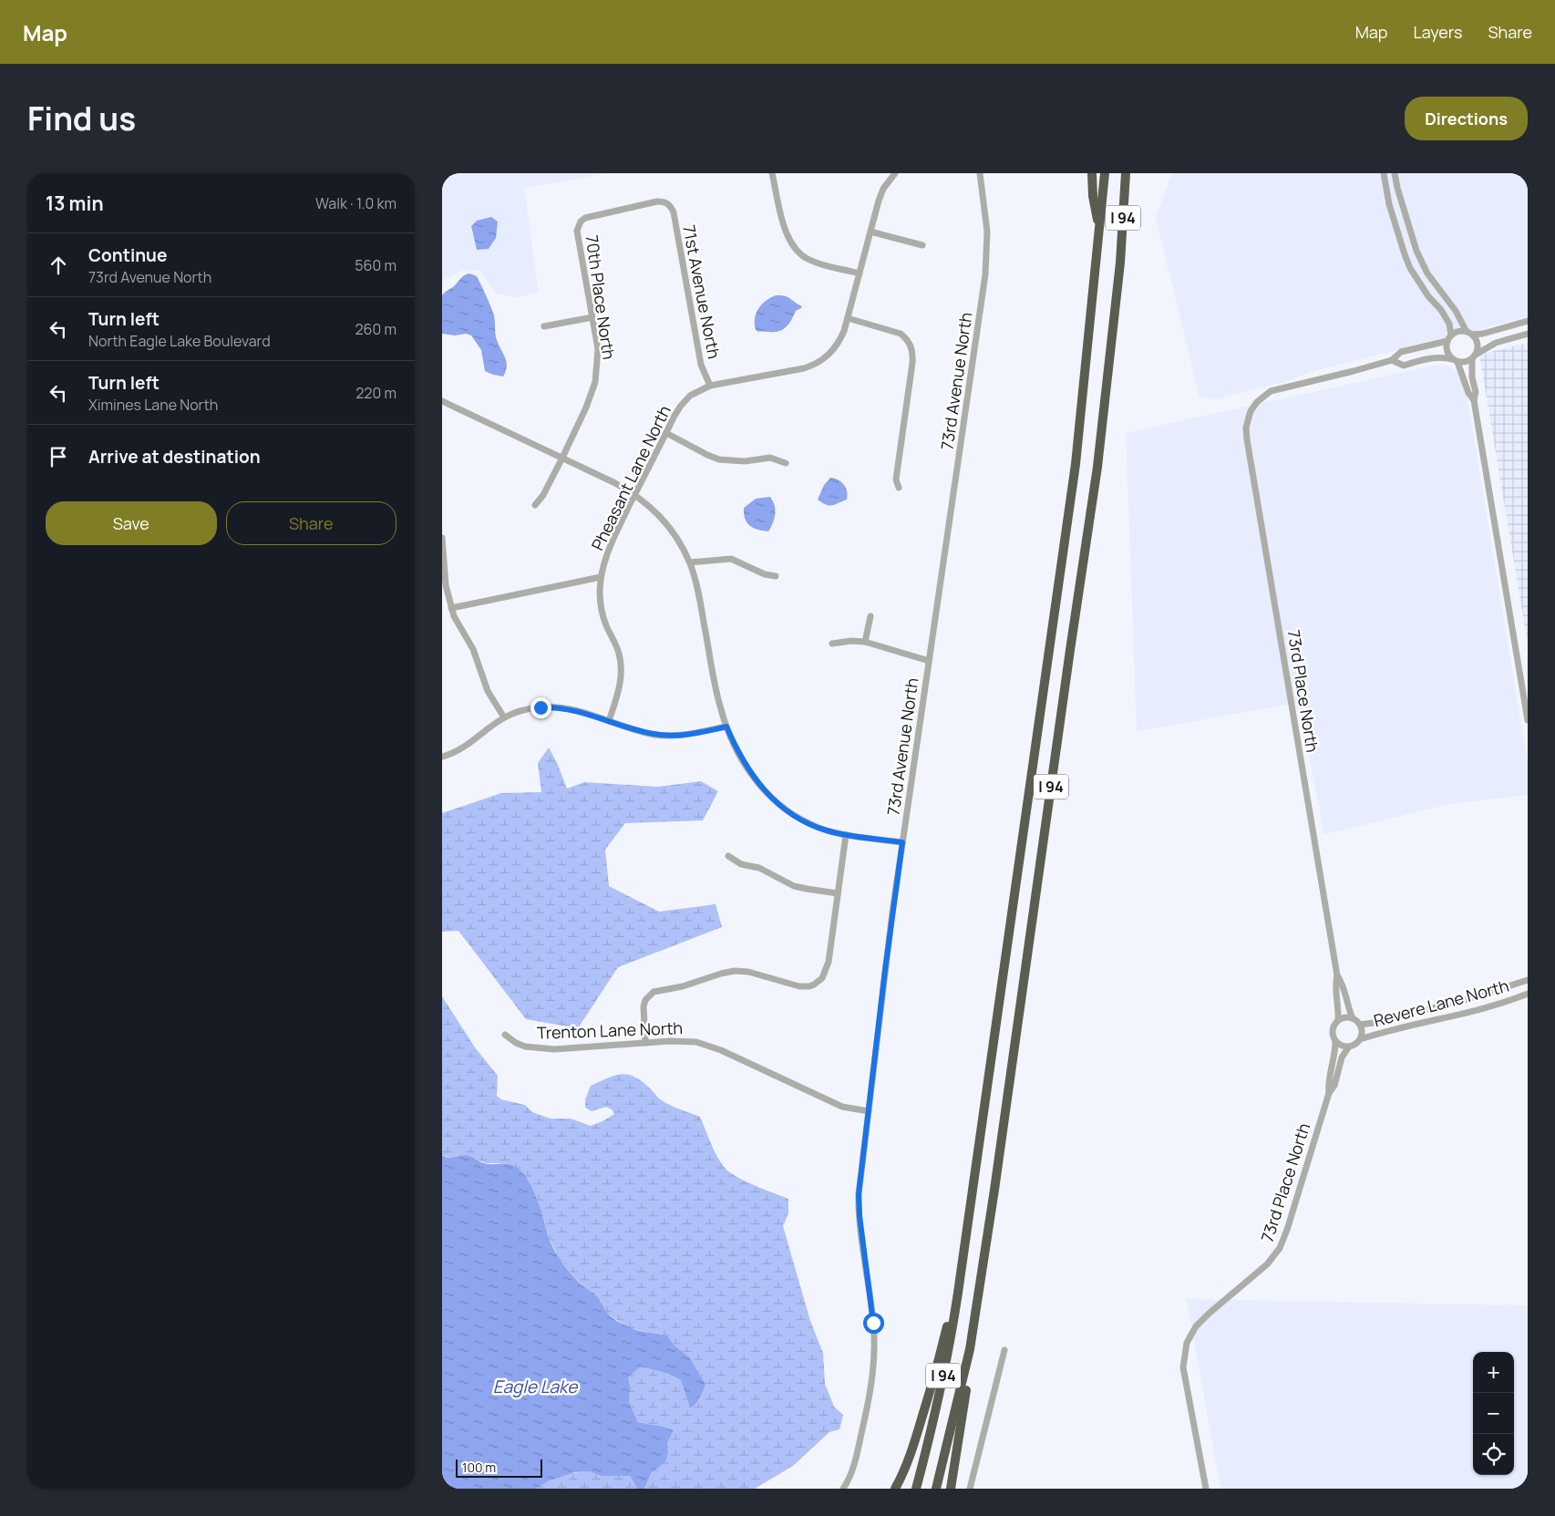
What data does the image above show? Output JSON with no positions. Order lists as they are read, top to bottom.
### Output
{
  "streets": {
    "highway": ["I 94"],
    "street": [
      "71st Avenue North",
      "70th Place North",
      "73rd Avenue North",
      "Pheasant Lane North",
      "73rd Place North",
      "Revere Lane North",
      "Trenton Lane North"
    ]
  },
  "crossings": [
    ["71st Avenue North", "70th Place North"],
    ["71st Avenue North", "Pheasant Lane North"],
    ["73rd Avenue North", "Trenton Lane North"],
    ["73rd Place North", "Revere Lane North"]
  ],
  "water": ["Eagle Lake"],
  "scale_bar": "100 m",
  "page": {
    "header": "Map",
    "nav": ["Map", "Layers", "Share"],
    "title": "Find us",
    "buttons": [
      "Directions",
      ["Save", "Share"]
    ],
    "heading": ["13 min", "Walk · 1.0 km"],
    "list": [
      ["Continue", "73rd Avenue North", "560 m"],
      ["Turn left", "North Eagle Lake Boulevard", "260 m"],
      ["Turn left", "Ximines Lane North", "220 m"],
      "Arrive at destination"
    ],
    "map_buttons": ["+", "−"],
    "scale": "100 m"
  }
}
